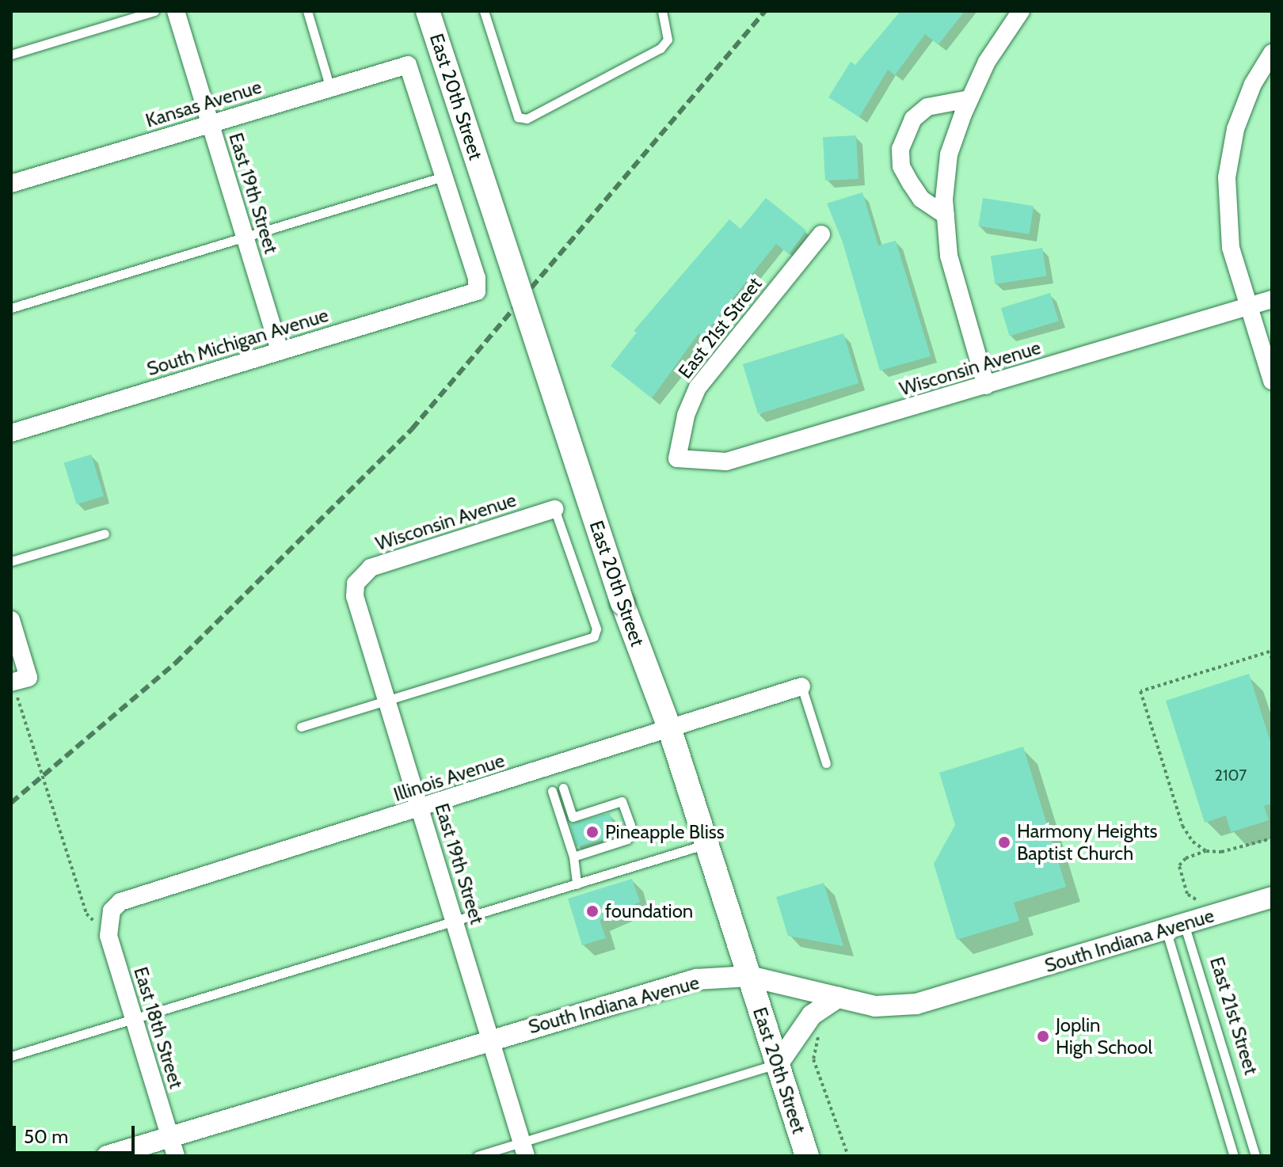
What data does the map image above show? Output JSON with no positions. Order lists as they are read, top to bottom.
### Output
{
  "streets": {
    "main road": ["East 20th Street"],
    "street": [
      "Kansas Avenue",
      "East 19th Street",
      "East 21st Street",
      "South Michigan Avenue",
      "Wisconsin Avenue",
      "Illinois Avenue",
      "South Indiana Avenue",
      "East 18th Street"
    ]
  },
  "crossings": [
    ["East 20th Street", "Illinois Avenue"],
    ["East 20th Street", "South Indiana Avenue"],
    ["Kansas Avenue", "East 19th Street"],
    ["Kansas Avenue", "South Michigan Avenue"],
    ["East 19th Street", "South Michigan Avenue"],
    ["East 19th Street", "Wisconsin Avenue"],
    ["East 19th Street", "Illinois Avenue"],
    ["East 19th Street", "South Indiana Avenue"],
    ["East 21st Street", "Wisconsin Avenue"],
    ["East 21st Street", "South Indiana Avenue"],
    ["Illinois Avenue", "East 18th Street"],
    ["South Indiana Avenue", "East 18th Street"]
  ],
  "places": [
    "Pineapple Bliss",
    "Harmony Heights Baptist Church",
    "foundation",
    "Joplin High School"
  ],
  "house_numbers": ["2107"],
  "scale_bar": "50 m"
}
